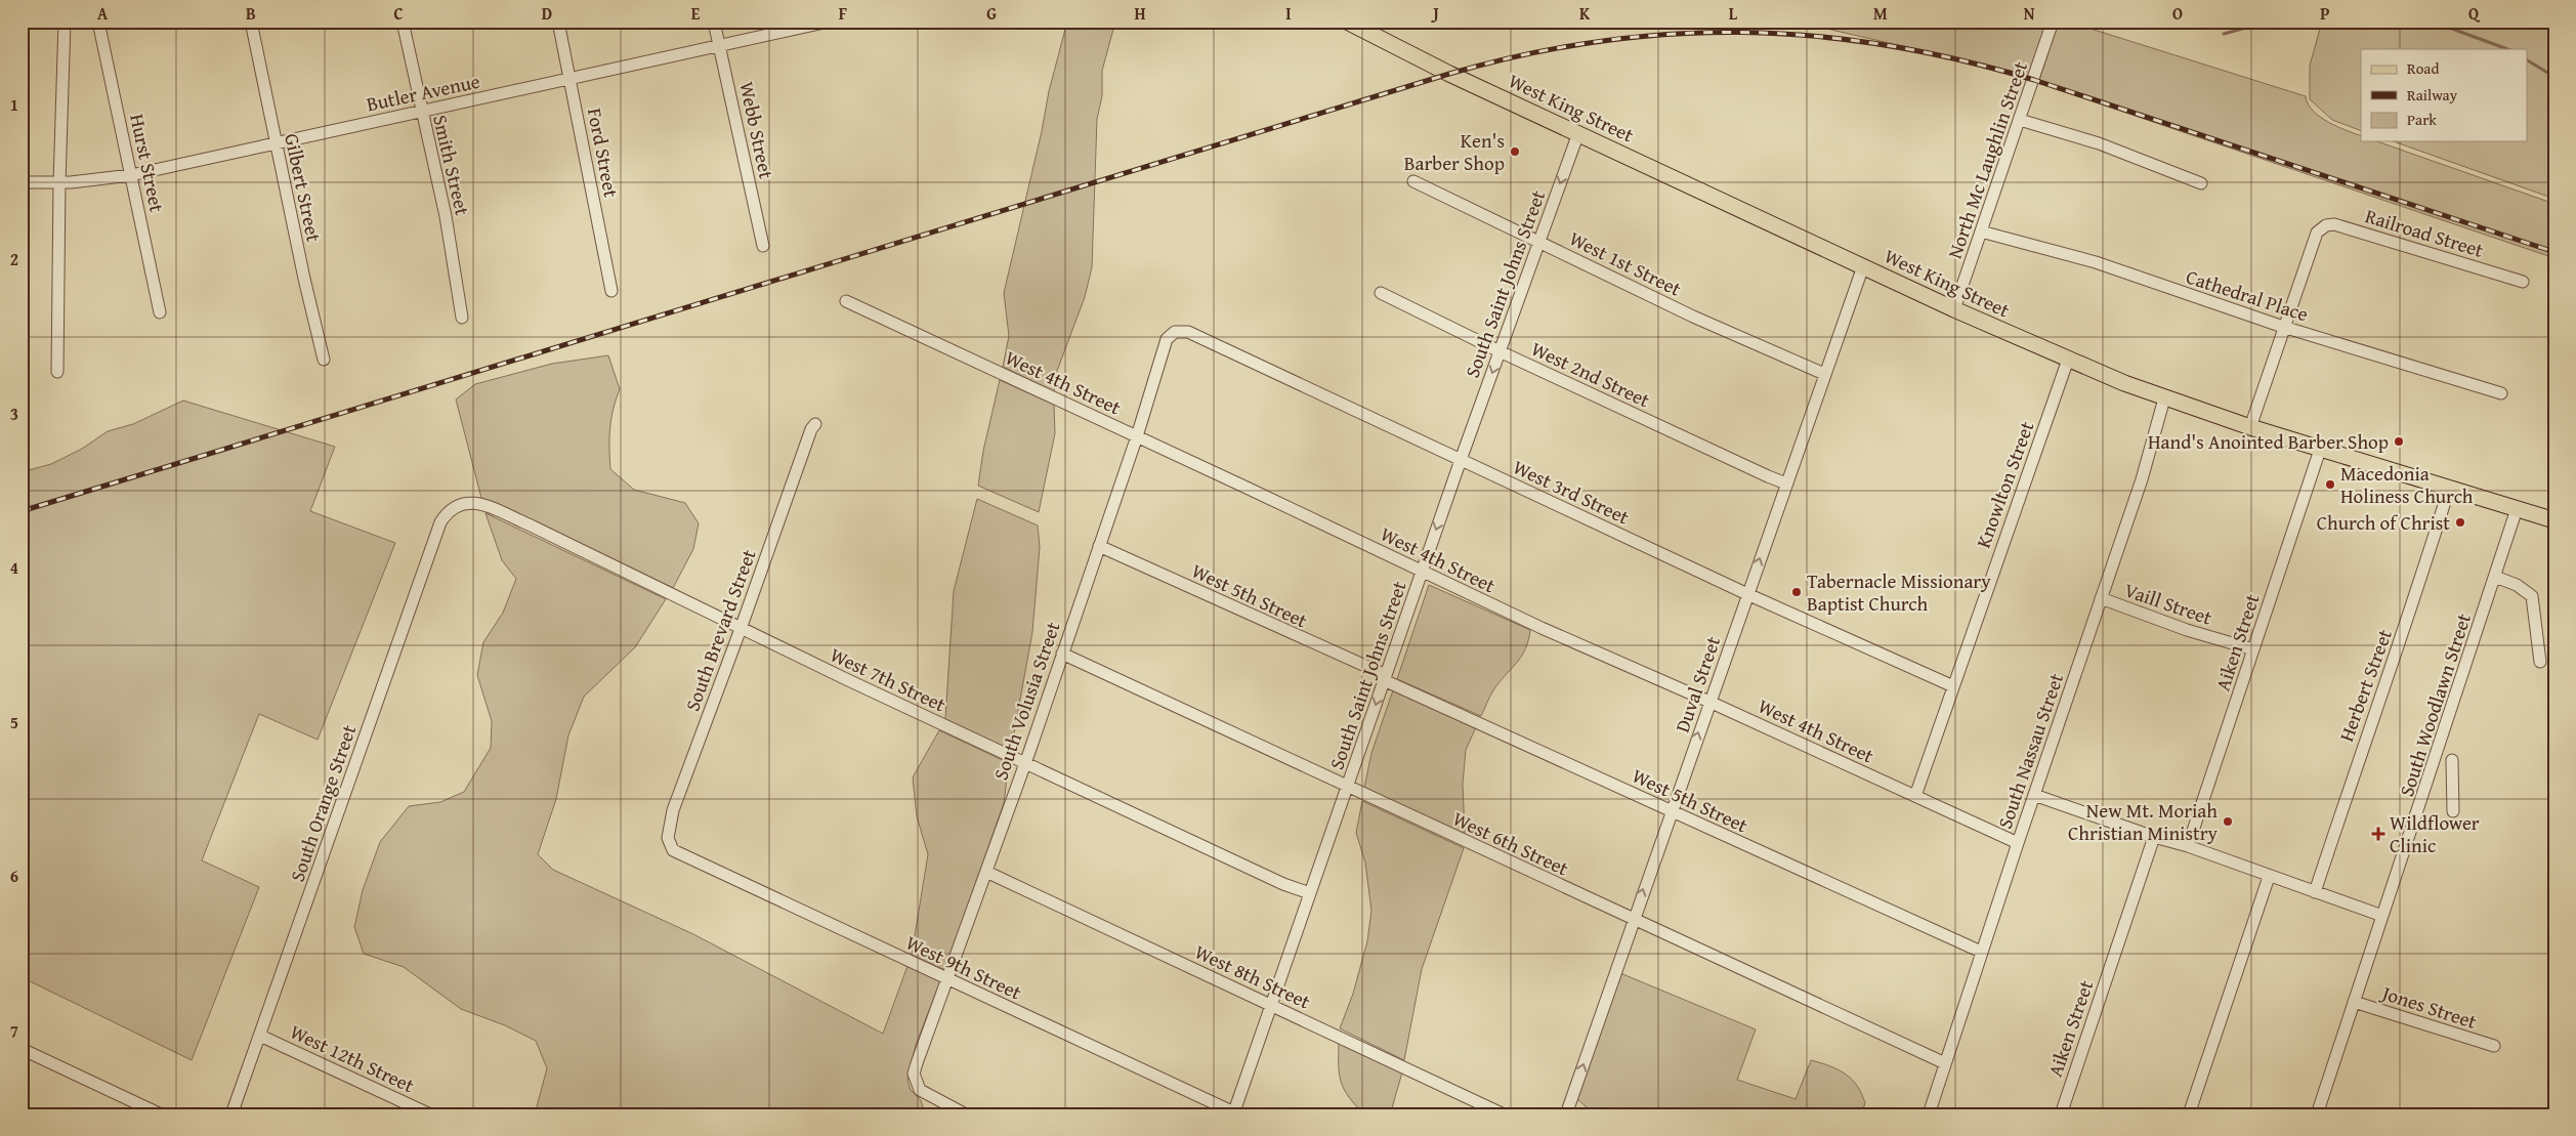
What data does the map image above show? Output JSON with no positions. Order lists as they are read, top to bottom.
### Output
{
  "streets": {
    "main road": ["West King Street"],
    "street": [
      "Butler Avenue",
      "Webb Street",
      "Ford Street",
      "North Mc Laughlin Street",
      "Hurst Street",
      "Smith Street",
      "Gilbert Street",
      "Railroad Street",
      "West 1st Street",
      "South Saint Johns Street",
      "Cathedral Place",
      "West 2nd Street",
      "West 4th Street",
      "Knowlton Street",
      "West 3rd Street",
      "West 5th Street",
      "Vaill Street",
      "South Brevard Street",
      "Aiken Street",
      "West 7th Street",
      "Duval Street",
      "Herbert Street",
      "South Volusia Street",
      "South Woodlawn Street",
      "South Nassau Street",
      "South Orange Street",
      "West 6th Street",
      "West 9th Street",
      "West 8th Street",
      "Jones Street",
      "West 12th Street"
    ]
  },
  "crossings": [
    ["Butler Avenue", "Webb Street"],
    ["Butler Avenue", "Ford Street"],
    ["Butler Avenue", "Hurst Street"],
    ["Butler Avenue", "Smith Street"],
    ["Butler Avenue", "Gilbert Street"],
    ["West King Street", "North Mc Laughlin Street"],
    ["West King Street", "South Saint Johns Street"],
    ["West King Street", "Knowlton Street"],
    ["West King Street", "Aiken Street"],
    ["West King Street", "Duval Street"],
    ["West King Street", "Herbert Street"],
    ["West King Street", "South Woodlawn Street"],
    ["West King Street", "South Nassau Street"],
    ["North Mc Laughlin Street", "Cathedral Place"],
    ["Railroad Street", "Cathedral Place"],
    ["West 1st Street", "South Saint Johns Street"],
    ["West 1st Street", "Duval Street"],
    ["South Saint Johns Street", "West 2nd Street"],
    ["South Saint Johns Street", "West 4th Street"],
    ["South Saint Johns Street", "West 3rd Street"],
    ["South Saint Johns Street", "West 5th Street"],
    ["South Saint Johns Street", "West 7th Street"],
    ["South Saint Johns Street", "West 6th Street"],
    ["South Saint Johns Street", "West 9th Street"],
    ["South Saint Johns Street", "West 8th Street"],
    ["West 2nd Street", "Duval Street"],
    ["West 4th Street", "Knowlton Street"],
    ["West 4th Street", "Duval Street"],
    ["West 4th Street", "South Volusia Street"],
    ["West 4th Street", "South Nassau Street"],
    ["Knowlton Street", "West 3rd Street"],
    ["West 3rd Street", "Duval Street"],
    ["West 3rd Street", "South Volusia Street"],
    ["West 5th Street", "Duval Street"],
    ["West 5th Street", "South Volusia Street"],
    ["West 5th Street", "South Nassau Street"],
    ["Vaill Street", "Aiken Street"],
    ["Vaill Street", "South Nassau Street"],
    ["South Brevard Street", "West 7th Street"],
    ["South Brevard Street", "West 9th Street"],
    ["West 7th Street", "South Volusia Street"],
    ["West 7th Street", "South Orange Street"],
    ["Duval Street", "West 6th Street"],
    ["South Volusia Street", "West 6th Street"],
    ["South Volusia Street", "West 9th Street"],
    ["South Volusia Street", "West 8th Street"],
    ["South Woodlawn Street", "Jones Street"],
    ["South Nassau Street", "West 6th Street"],
    ["South Orange Street", "West 12th Street"]
  ],
  "one_way": ["South Saint Johns Street", "Duval Street"],
  "places": {
    "other": [
      "Ken's Barber Shop",
      "Hand's Anointed Barber Shop",
      "Macedonia Holiness Church",
      "Church of Christ",
      "Tabernacle Missionary Baptist Church",
      "New Mt. Moriah Christian Ministry"
    ],
    "health": ["Wildflower Clinic"]
  },
  "legend": ["Road", "Railway", "Park"],
  "grid": {
    "columns": [
      "A",
      "B",
      "C",
      "D",
      "E",
      "F",
      "G",
      "H",
      "I",
      "J",
      "K",
      "L",
      "M",
      "N",
      "O",
      "P",
      "Q"
    ],
    "rows": [
      "1",
      "2",
      "3",
      "4",
      "5",
      "6",
      "7"
    ]
  }
}
